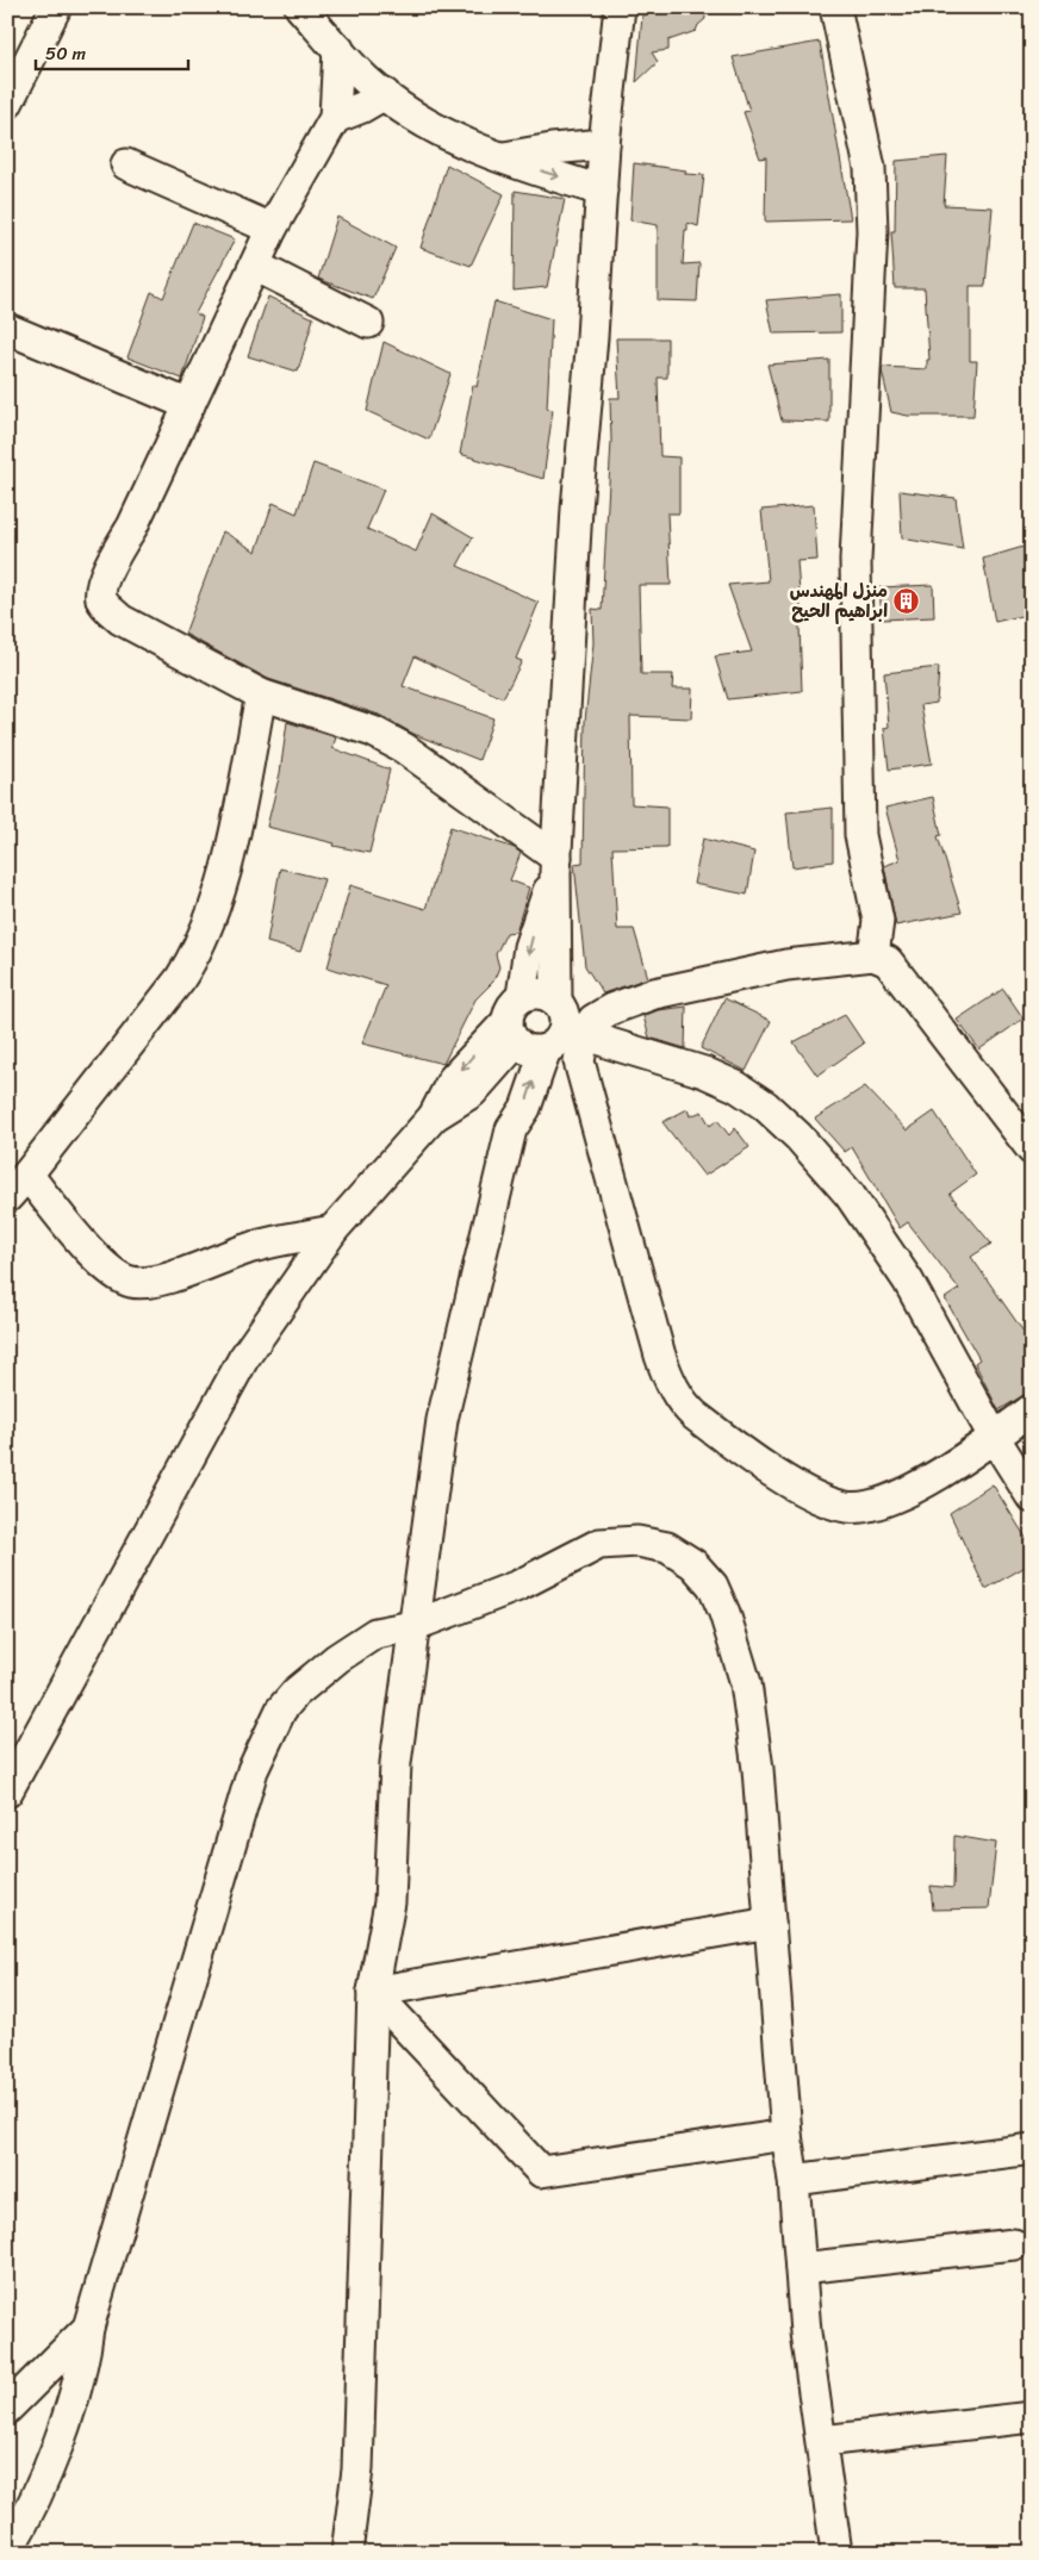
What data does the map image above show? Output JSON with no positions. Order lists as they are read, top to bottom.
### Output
{
  "places": {
    "building": ["منزل المهندس ابراهيم الحيح"]
  },
  "scale_bar": "50 m"
}
